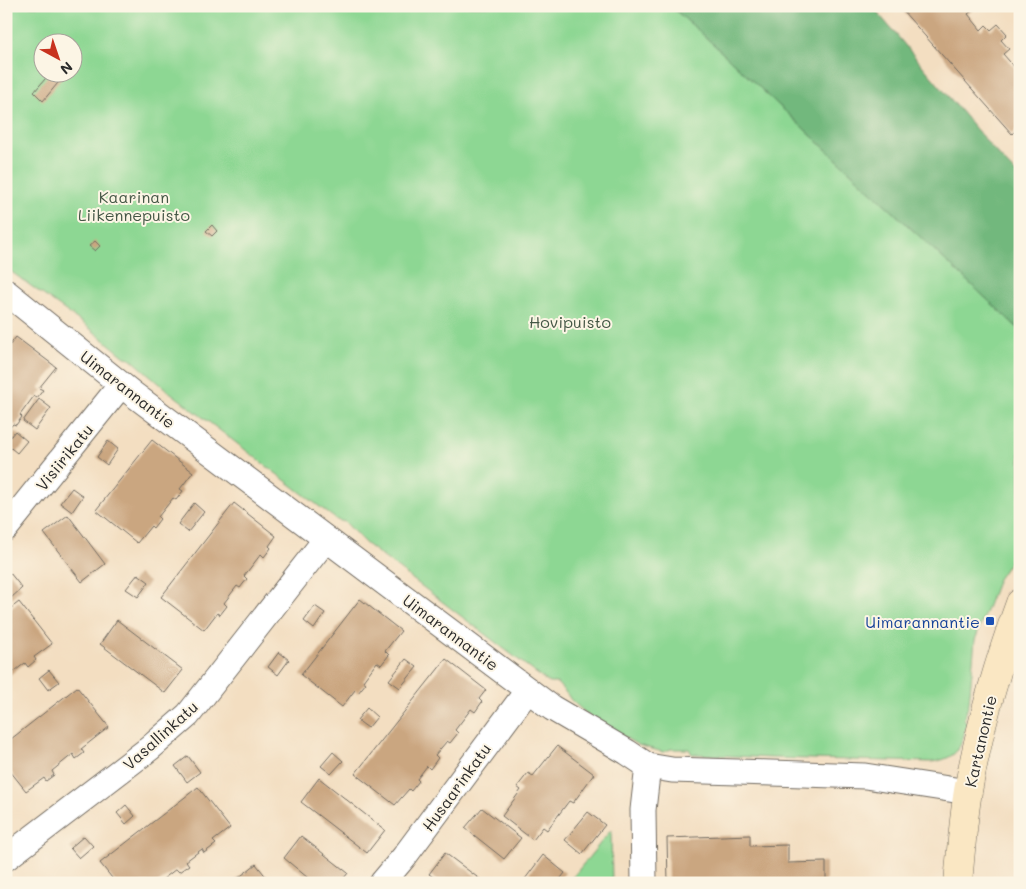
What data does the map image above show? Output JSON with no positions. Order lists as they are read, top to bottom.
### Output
{
  "streets": {
    "street": [
      "Uimarannantie",
      "Visiirikatu",
      "Vasallinkatu",
      "Kartanontie",
      "Husaarinkatu"
    ]
  },
  "crossings": [
    ["Uimarannantie", "Visiirikatu"],
    ["Uimarannantie", "Vasallinkatu"],
    ["Uimarannantie", "Kartanontie"],
    ["Uimarannantie", "Husaarinkatu"]
  ],
  "parks": ["Kaarinan Liikennepuisto", "Hovipuisto"],
  "places": {
    "transit": ["Uimarannantie"]
  },
  "north": "bottom right"
}
